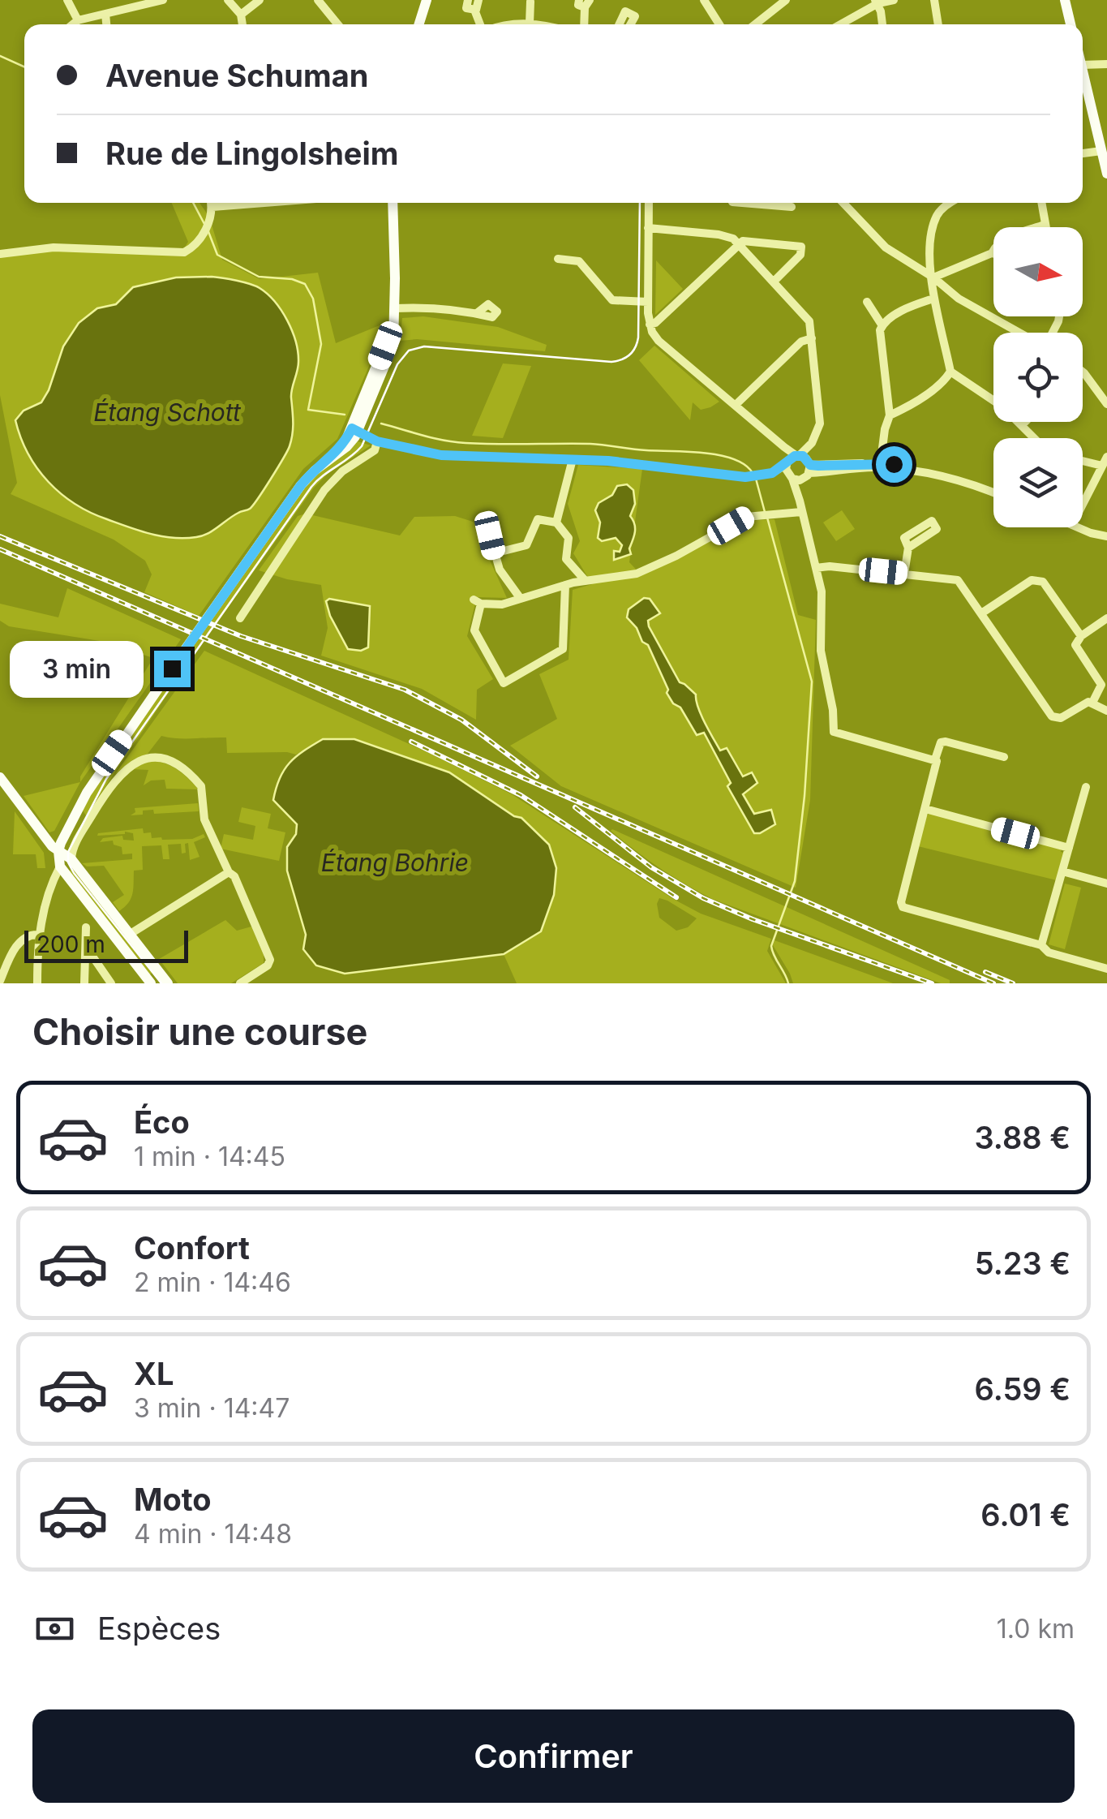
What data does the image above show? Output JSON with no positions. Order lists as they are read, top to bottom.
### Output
{
  "water": ["Étang Schott", "Étang Bohrie"],
  "scale_bar": "200 m",
  "north": "right",
  "page": {
    "banner": ["Avenue Schuman", "Rue de Lingolsheim"],
    "bubble": "3 min",
    "scale": "200 m",
    "heading": "Choisir une course",
    "list": [
      {
        "name": "Éco",
        "note": "1 min · 14:45",
        "value": "3.88 €"
      },
      {
        "name": "Confort",
        "note": "2 min · 14:46",
        "value": "5.23 €"
      },
      {
        "name": "XL",
        "note": "3 min · 14:47",
        "value": "6.59 €"
      },
      {
        "name": "Moto",
        "note": "4 min · 14:48",
        "value": "6.01 €"
      }
    ],
    "pay": ["Espèces", "1.0 km"],
    "buttons": "Confirmer"
  }
}
